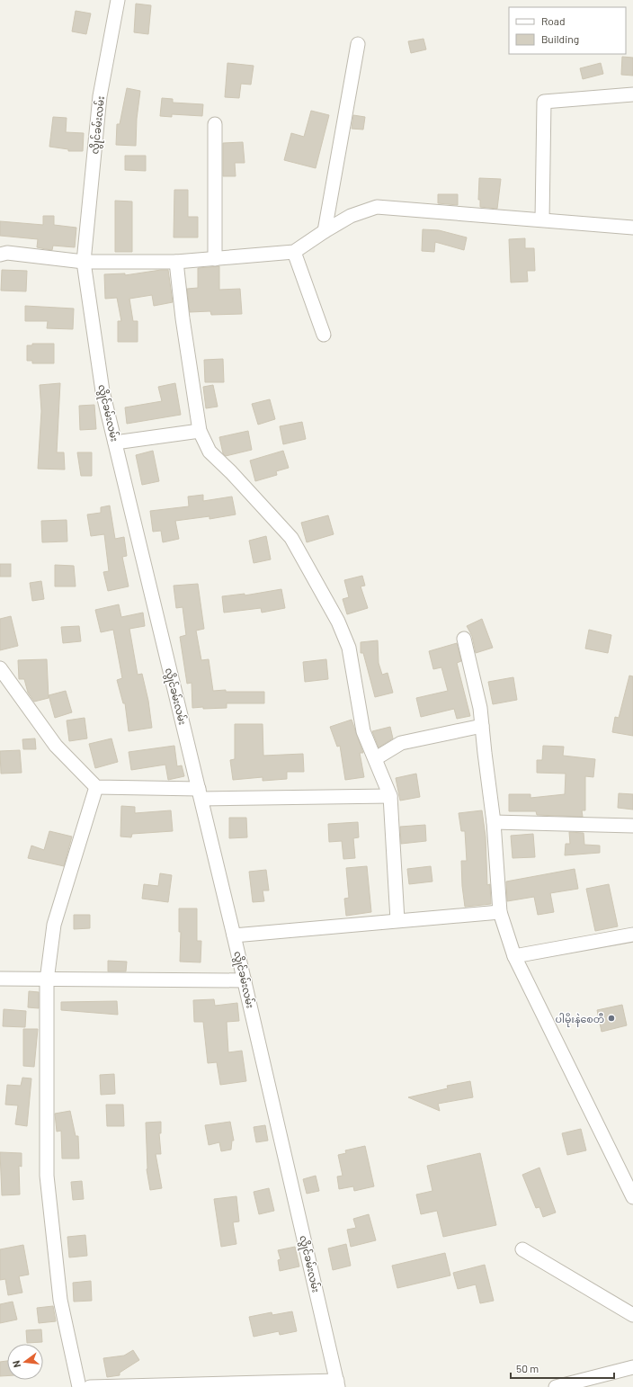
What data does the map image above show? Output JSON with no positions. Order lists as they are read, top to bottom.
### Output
{
  "streets": {
    "street": ["လွိုင်ခမ်းလမ်း"]
  },
  "places": ["ပါမိုးနဲစေတီ"],
  "legend": ["Road", "Building"],
  "scale_bar": "50 m",
  "north": "left"
}
